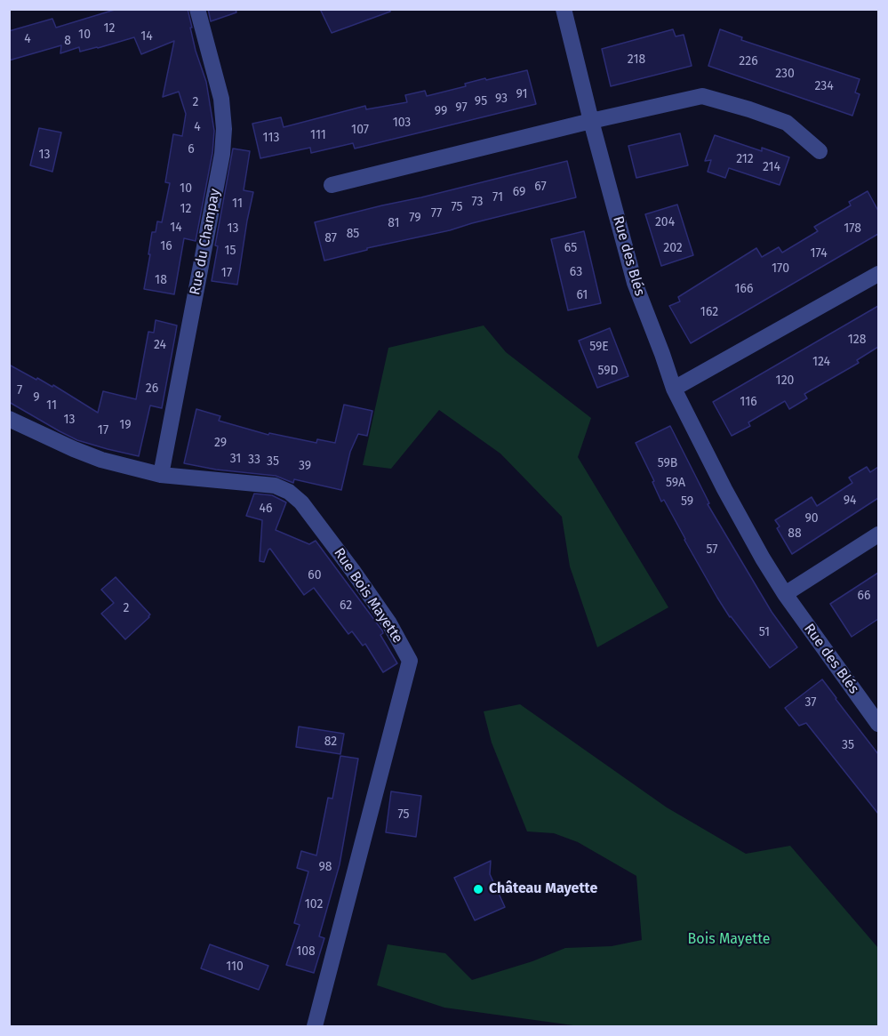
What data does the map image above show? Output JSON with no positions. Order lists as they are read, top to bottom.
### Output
{
  "streets": {
    "street": ["Rue du Champay", "Rue des Blés", "Rue Bois Mayette"]
  },
  "crossings": [
    ["Rue du Champay", "Rue Bois Mayette"]
  ],
  "parks": ["Bois Mayette"],
  "places": ["Château Mayette"],
  "house_numbers": [
    "12",
    "10",
    "14",
    "4",
    "8",
    "218",
    "226",
    "230",
    "234",
    "91",
    "93",
    "95",
    "2",
    "97",
    "99",
    "103",
    "4",
    "107",
    "111",
    "113",
    "6",
    "13",
    "212",
    "214",
    "67",
    "10",
    "69",
    "71",
    "73",
    "11",
    "75",
    "12",
    "77",
    "79",
    "204",
    "81",
    "14",
    "13",
    "178",
    "85",
    "87",
    "16",
    "65",
    "202",
    "15",
    "174",
    "170",
    "63",
    "17",
    "18",
    "166",
    "61",
    "162",
    "128",
    "24",
    "59E",
    "124",
    "59D",
    "120",
    "26",
    "7",
    "9",
    "116",
    "11",
    "13",
    "19",
    "17",
    "29",
    "31",
    "33",
    "35",
    "59B",
    "39",
    "59A",
    "94",
    "59",
    "46",
    "90",
    "88",
    "57",
    "60",
    "66",
    "62",
    "2",
    "51",
    "37",
    "82",
    "35",
    "75",
    "98",
    "102",
    "108",
    "110"
  ]
}
